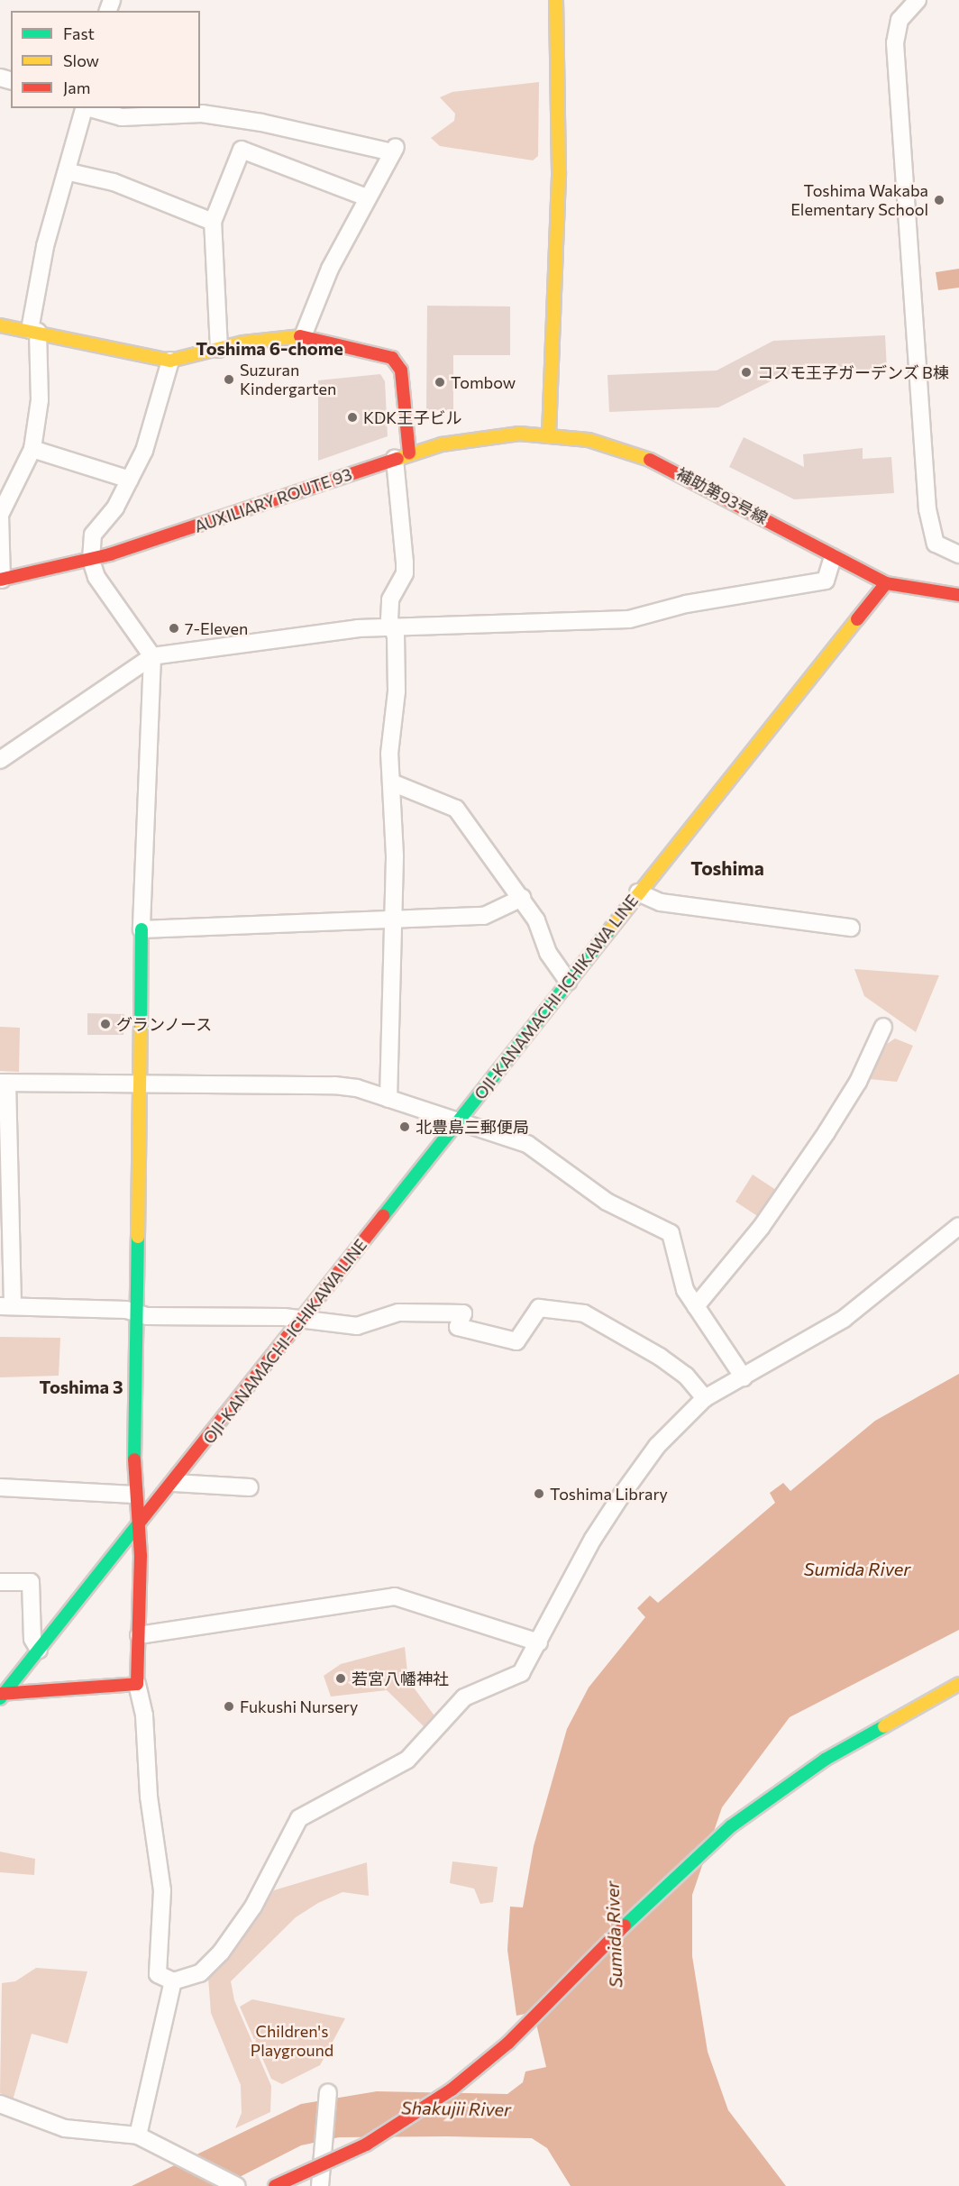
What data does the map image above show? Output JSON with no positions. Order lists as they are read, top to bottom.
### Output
{
  "streets": {
    "main road": ["補助第93号線", "AUXILIARY ROUTE 93", "OJI-KANAMACHI-ICHIKAWA LINE"]
  },
  "crossings": [
    ["補助第93号線", "AUXILIARY ROUTE 93"],
    ["補助第93号線", "OJI-KANAMACHI-ICHIKAWA LINE"]
  ],
  "districts": ["Toshima 6-chome", "Toshima", "Toshima 3"],
  "water": ["Sumida River", "Shakujii River"],
  "parks": ["Children's Playground"],
  "places": [
    "Toshima Wakaba Elementary School",
    "コスモ王子ガーデンズ B棟",
    "Suzuran Kindergarten",
    "Tombow",
    "KDK王子ビル",
    "7-Eleven",
    "グランノース",
    "北豊島三郵便局",
    "Toshima Library",
    "若宮八幡神社",
    "Fukushi Nursery"
  ],
  "legend": ["Fast", "Slow", "Jam"]
}
